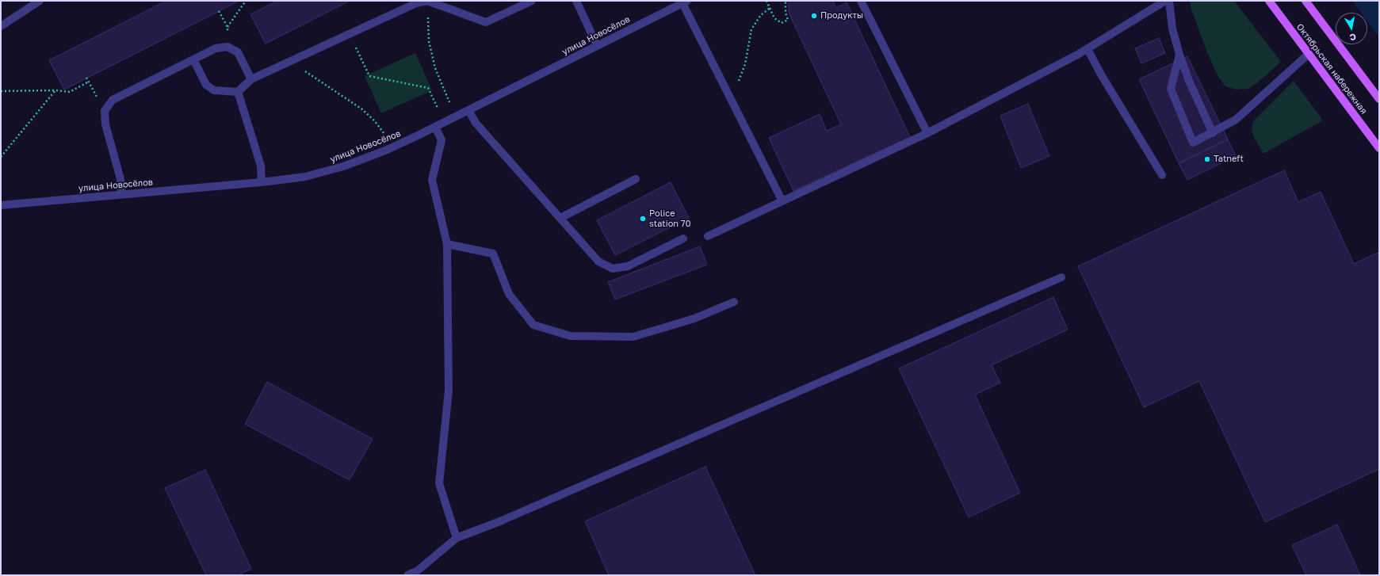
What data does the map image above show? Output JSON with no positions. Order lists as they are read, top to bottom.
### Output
{
  "streets": {
    "main road": ["Октябрьская набережная"],
    "street": ["улица Новосёлов"]
  },
  "places": ["Продукты", "Tatneft", "Police station 70"],
  "north": "bottom"
}
